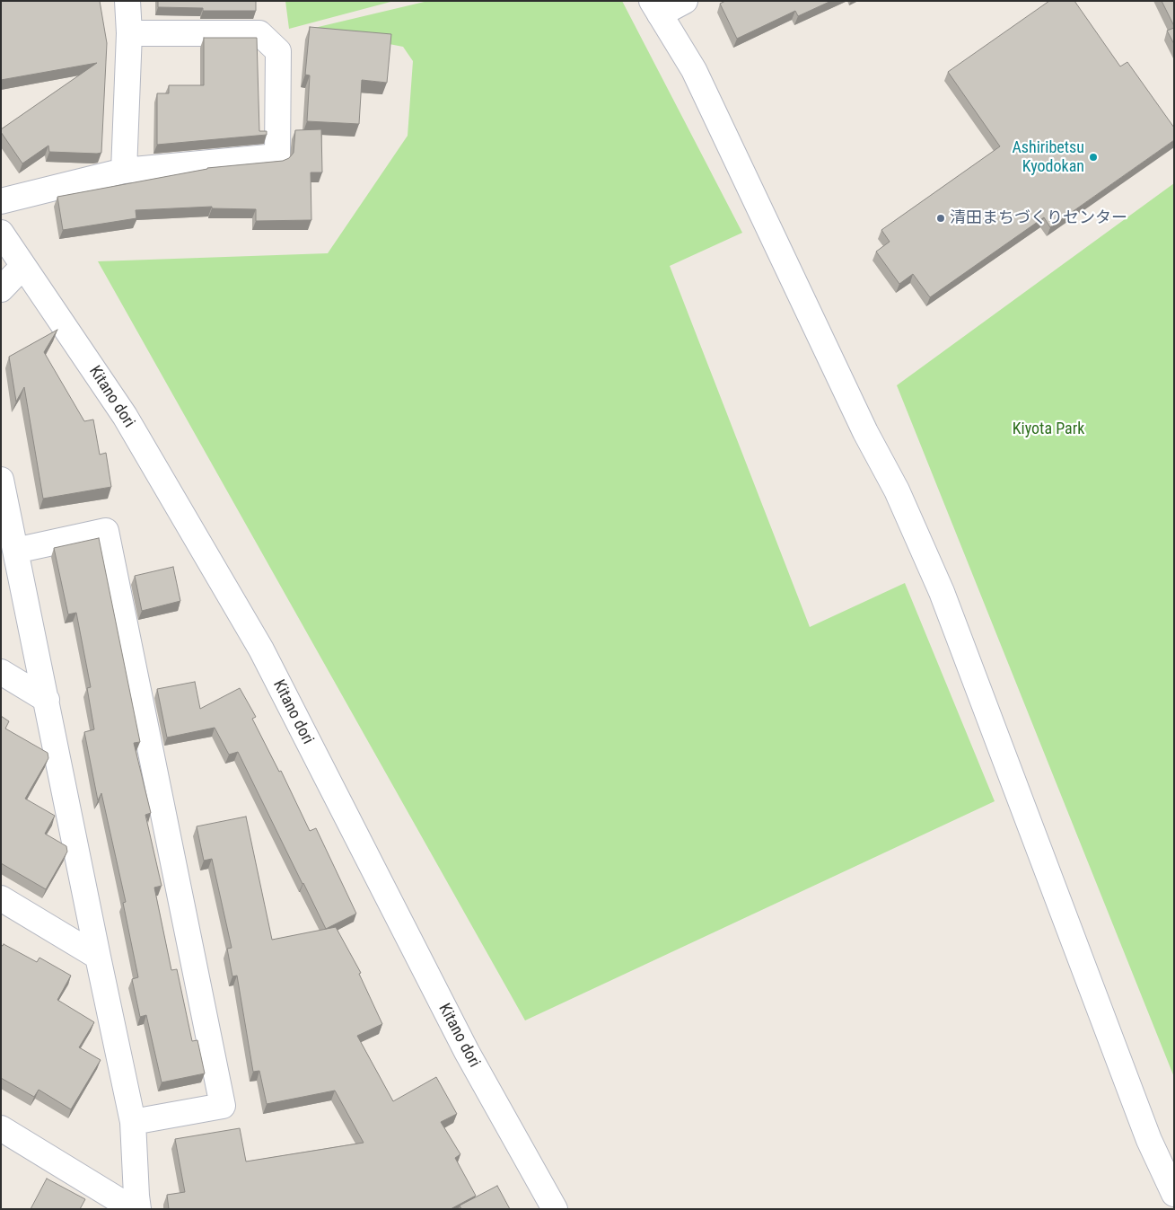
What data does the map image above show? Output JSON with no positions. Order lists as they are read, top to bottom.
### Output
{
  "streets": {
    "street": ["Kitano dori"]
  },
  "parks": ["Kiyota Park"],
  "places": ["Ashiribetsu Kyodokan", "清田まちづくりセンター"]
}
